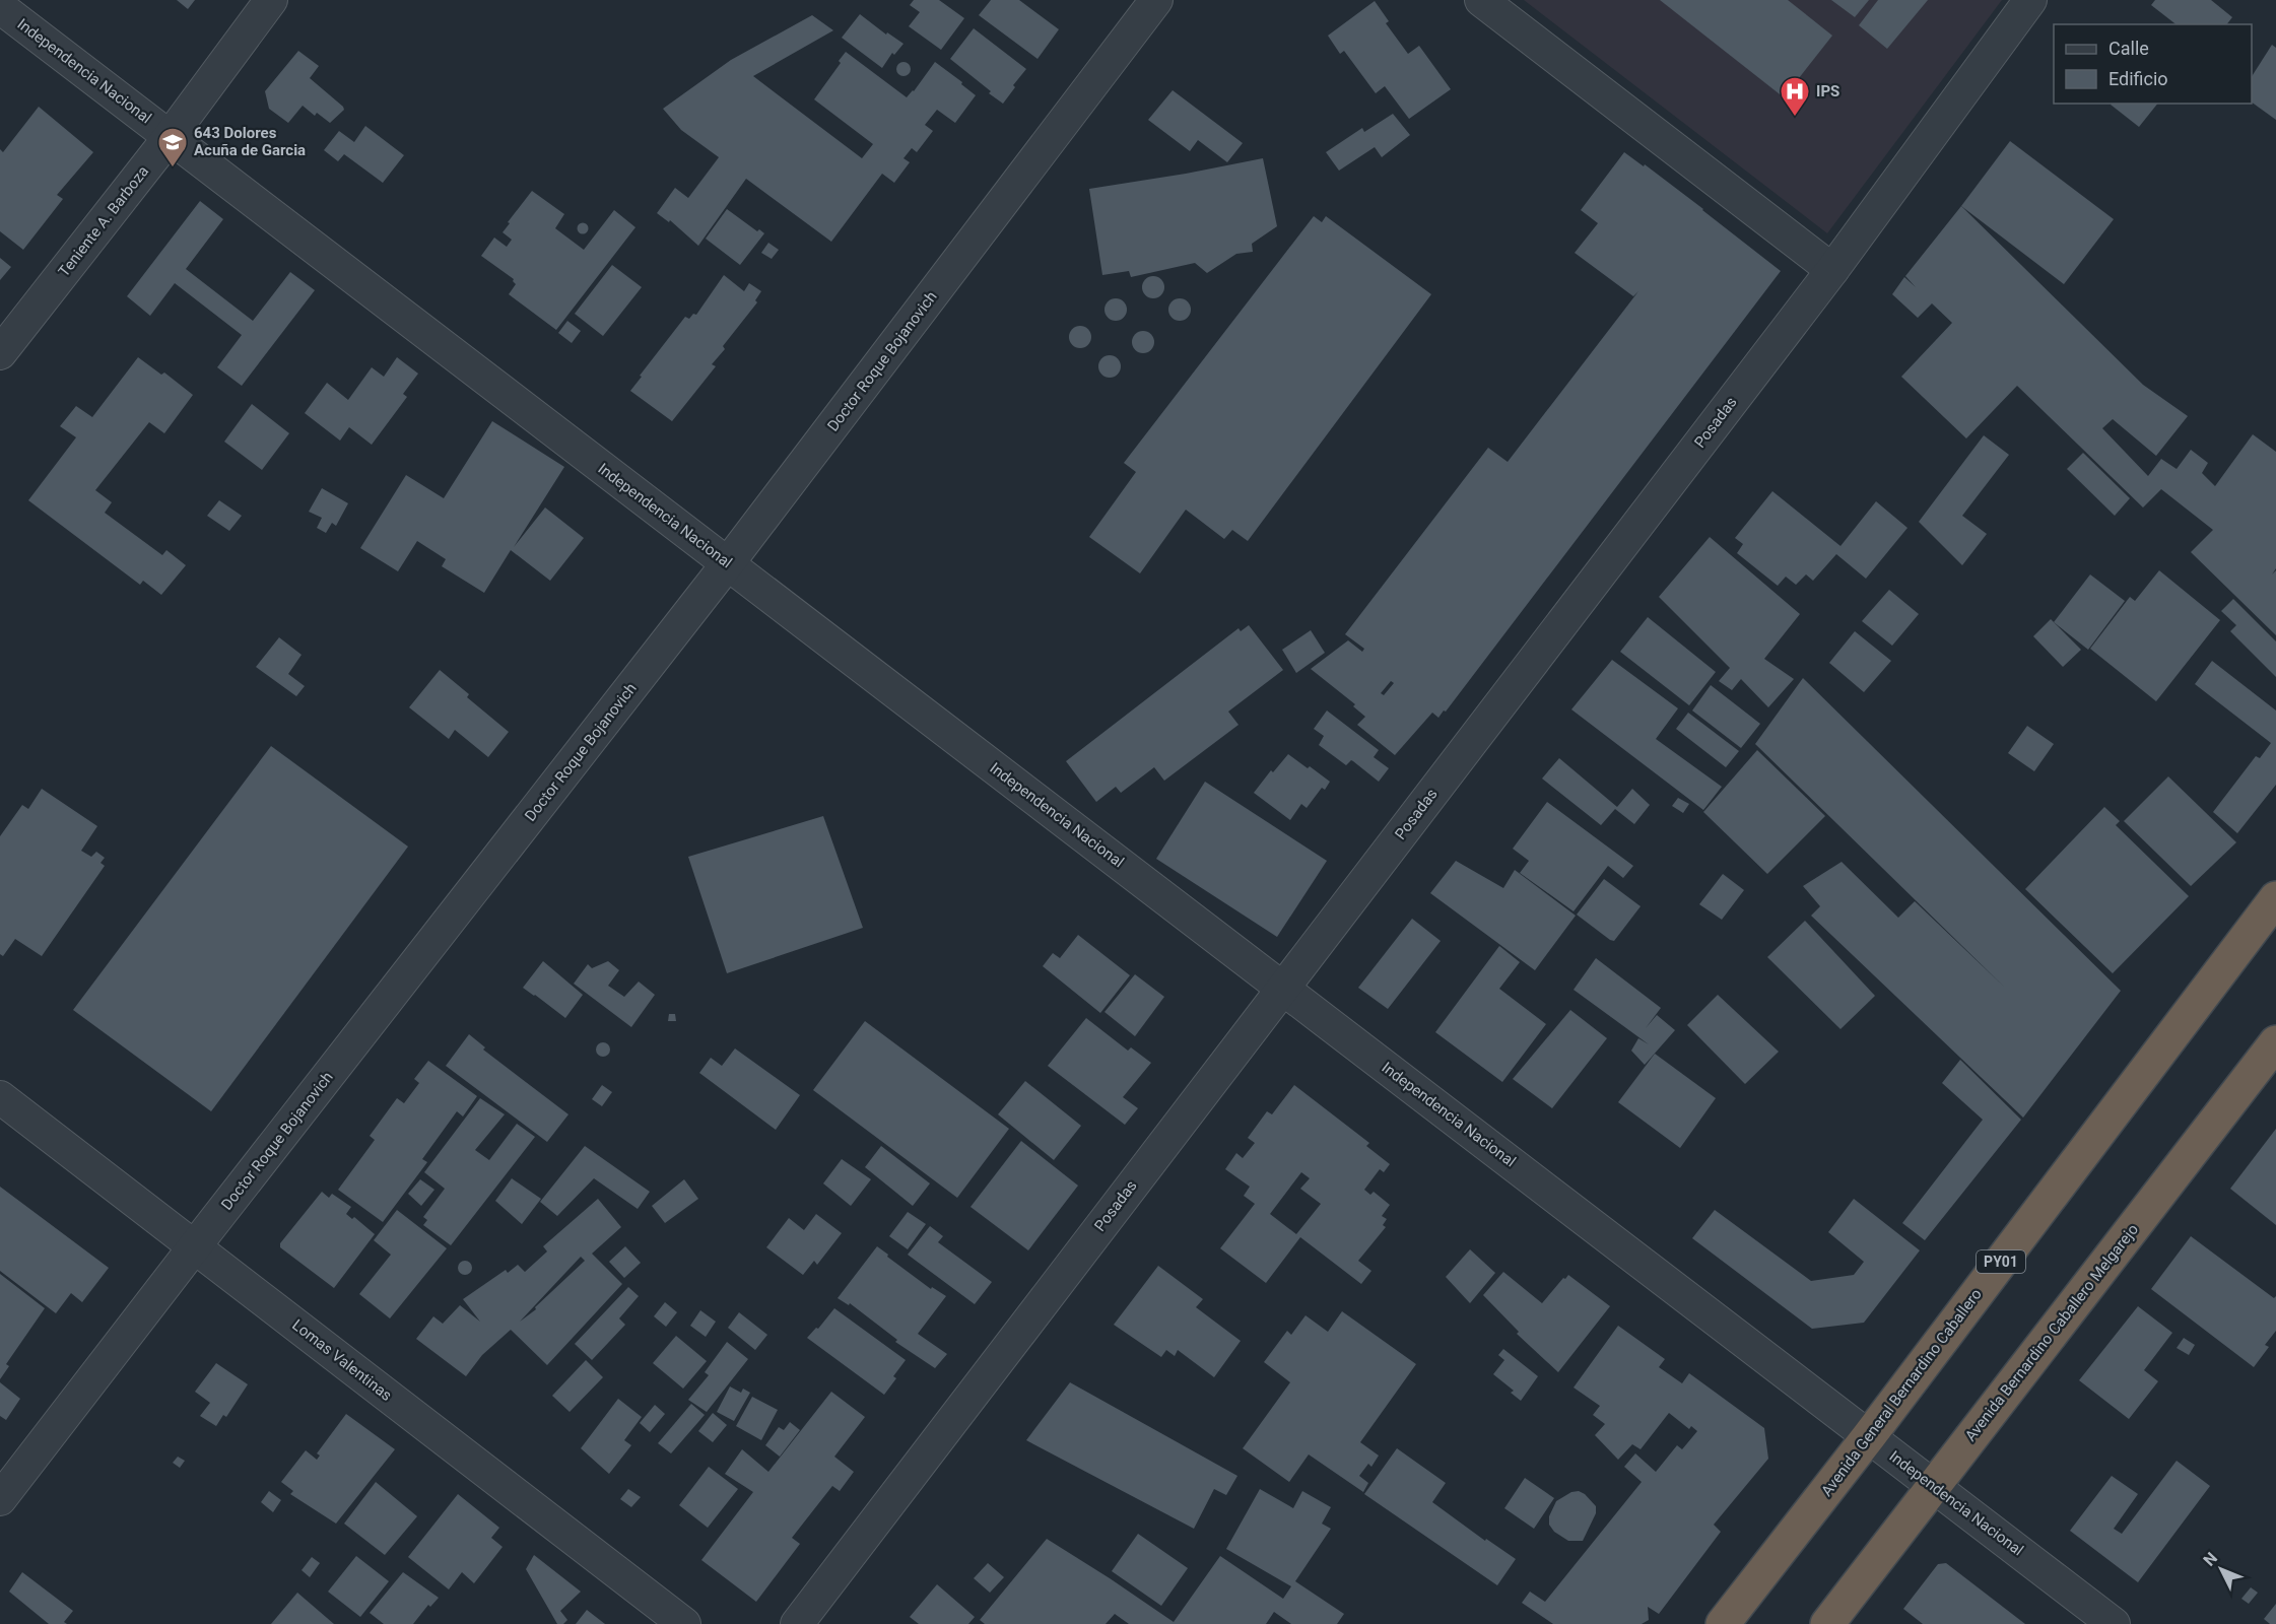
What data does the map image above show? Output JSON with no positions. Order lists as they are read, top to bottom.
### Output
{
  "streets": {
    "highway": ["PY01", "Avenida Bernardino Caballero Melgarejo", "Avenida General Bernardino Caballero"],
    "street": [
      "Independencia Nacional",
      "Teniente A. Barboza",
      "Doctor Roque Bojanovich",
      "Posadas",
      "Lomas Valentinas"
    ]
  },
  "crossings": [
    ["Independencia Nacional", "Teniente A. Barboza"],
    ["Independencia Nacional", "Doctor Roque Bojanovich"],
    ["Independencia Nacional", "Posadas"],
    ["Independencia Nacional", "Avenida Bernardino Caballero Melgarejo"],
    ["Independencia Nacional", "Avenida General Bernardino Caballero"],
    ["Doctor Roque Bojanovich", "Lomas Valentinas"]
  ],
  "places": {
    "hospital": ["IPS"],
    "school or university": ["643 Dolores Acuña de Garcia"]
  },
  "legend": ["Calle", "Edificio"],
  "north": "top left"
}
